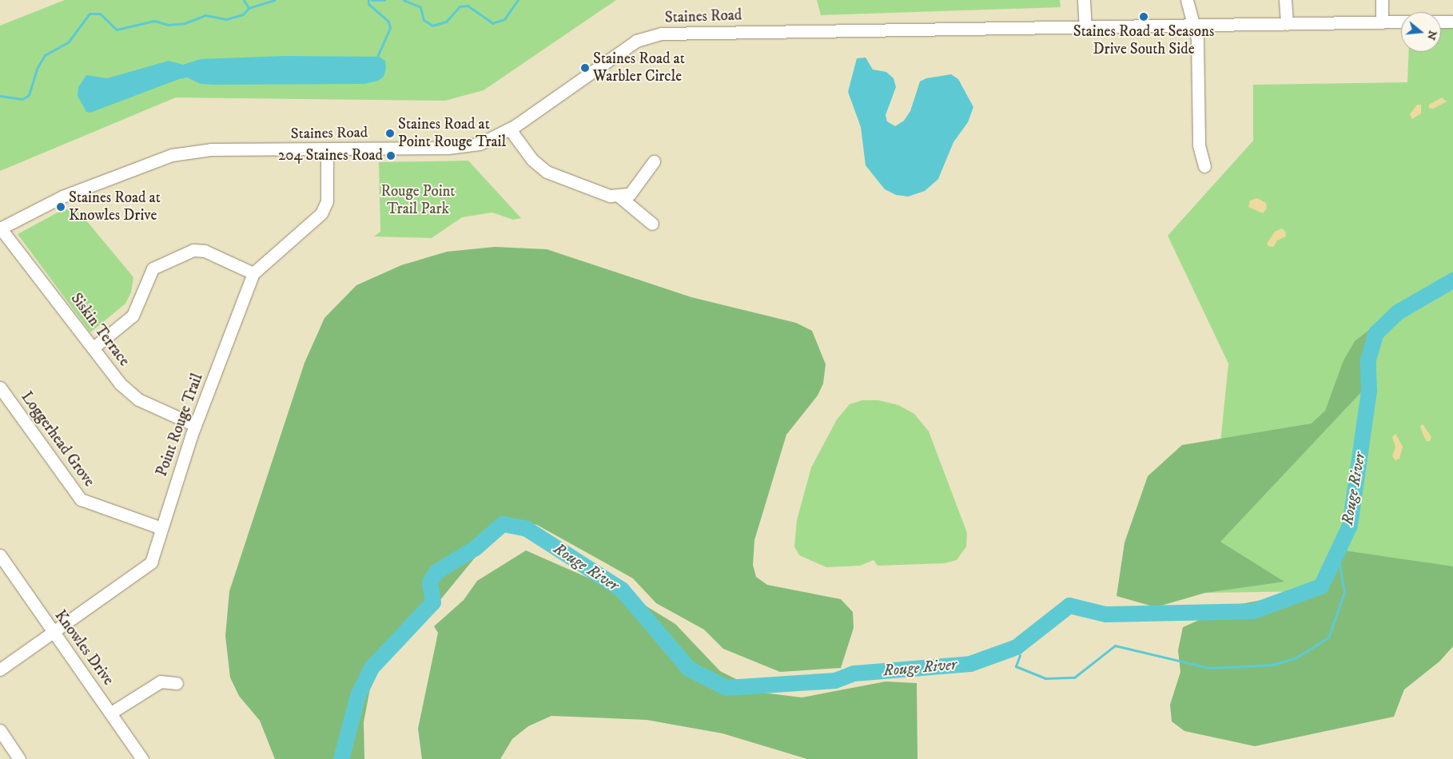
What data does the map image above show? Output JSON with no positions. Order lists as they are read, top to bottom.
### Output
{
  "streets": {
    "street": [
      "Staines Road",
      "Siskin Terrace",
      "Point Rouge Trail",
      "Loggerhead Grove",
      "Knowles Drive"
    ]
  },
  "crossings": [
    ["Staines Road", "Siskin Terrace"],
    ["Staines Road", "Point Rouge Trail"],
    ["Siskin Terrace", "Point Rouge Trail"],
    ["Point Rouge Trail", "Loggerhead Grove"],
    ["Point Rouge Trail", "Knowles Drive"]
  ],
  "water": ["Rouge River"],
  "parks": ["Rouge Point Trail Park"],
  "places": [
    "Staines Road at Seasons Drive South Side",
    "Staines Road at Warbler Circle",
    "Staines Road at Point Rouge Trail",
    "204 Staines Road",
    "Staines Road at Knowles Drive"
  ],
  "north": "right"
}
